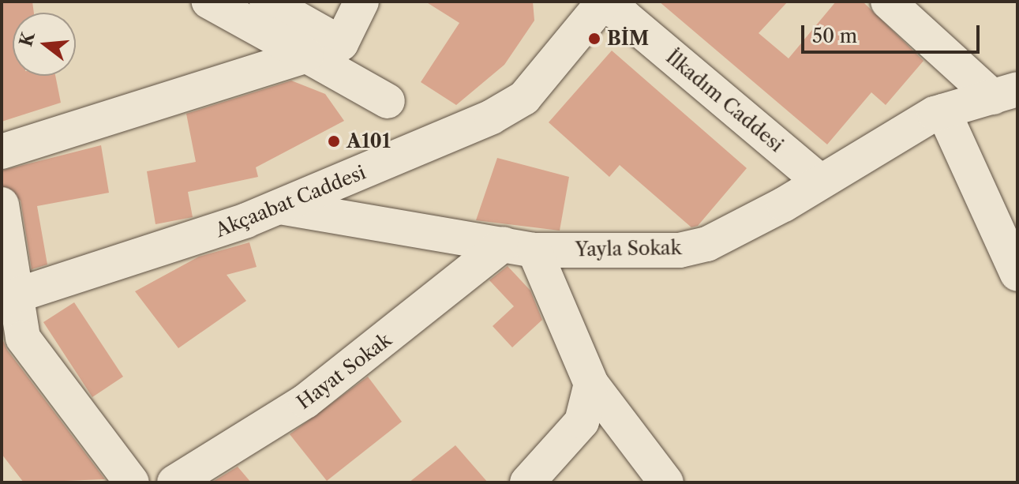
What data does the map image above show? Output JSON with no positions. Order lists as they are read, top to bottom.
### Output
{
  "streets": {
    "street": [
      "İlkadım Caddesi",
      "Akçaabat Caddesi",
      "Yayla Sokak",
      "Hayat Sokak"
    ]
  },
  "crossings": [
    ["İlkadım Caddesi", "Akçaabat Caddesi"],
    ["İlkadım Caddesi", "Yayla Sokak"],
    ["Akçaabat Caddesi", "Yayla Sokak"],
    ["Yayla Sokak", "Hayat Sokak"]
  ],
  "places": ["BİM", "A101"],
  "scale_bar": "50 m",
  "north": "left"
}
